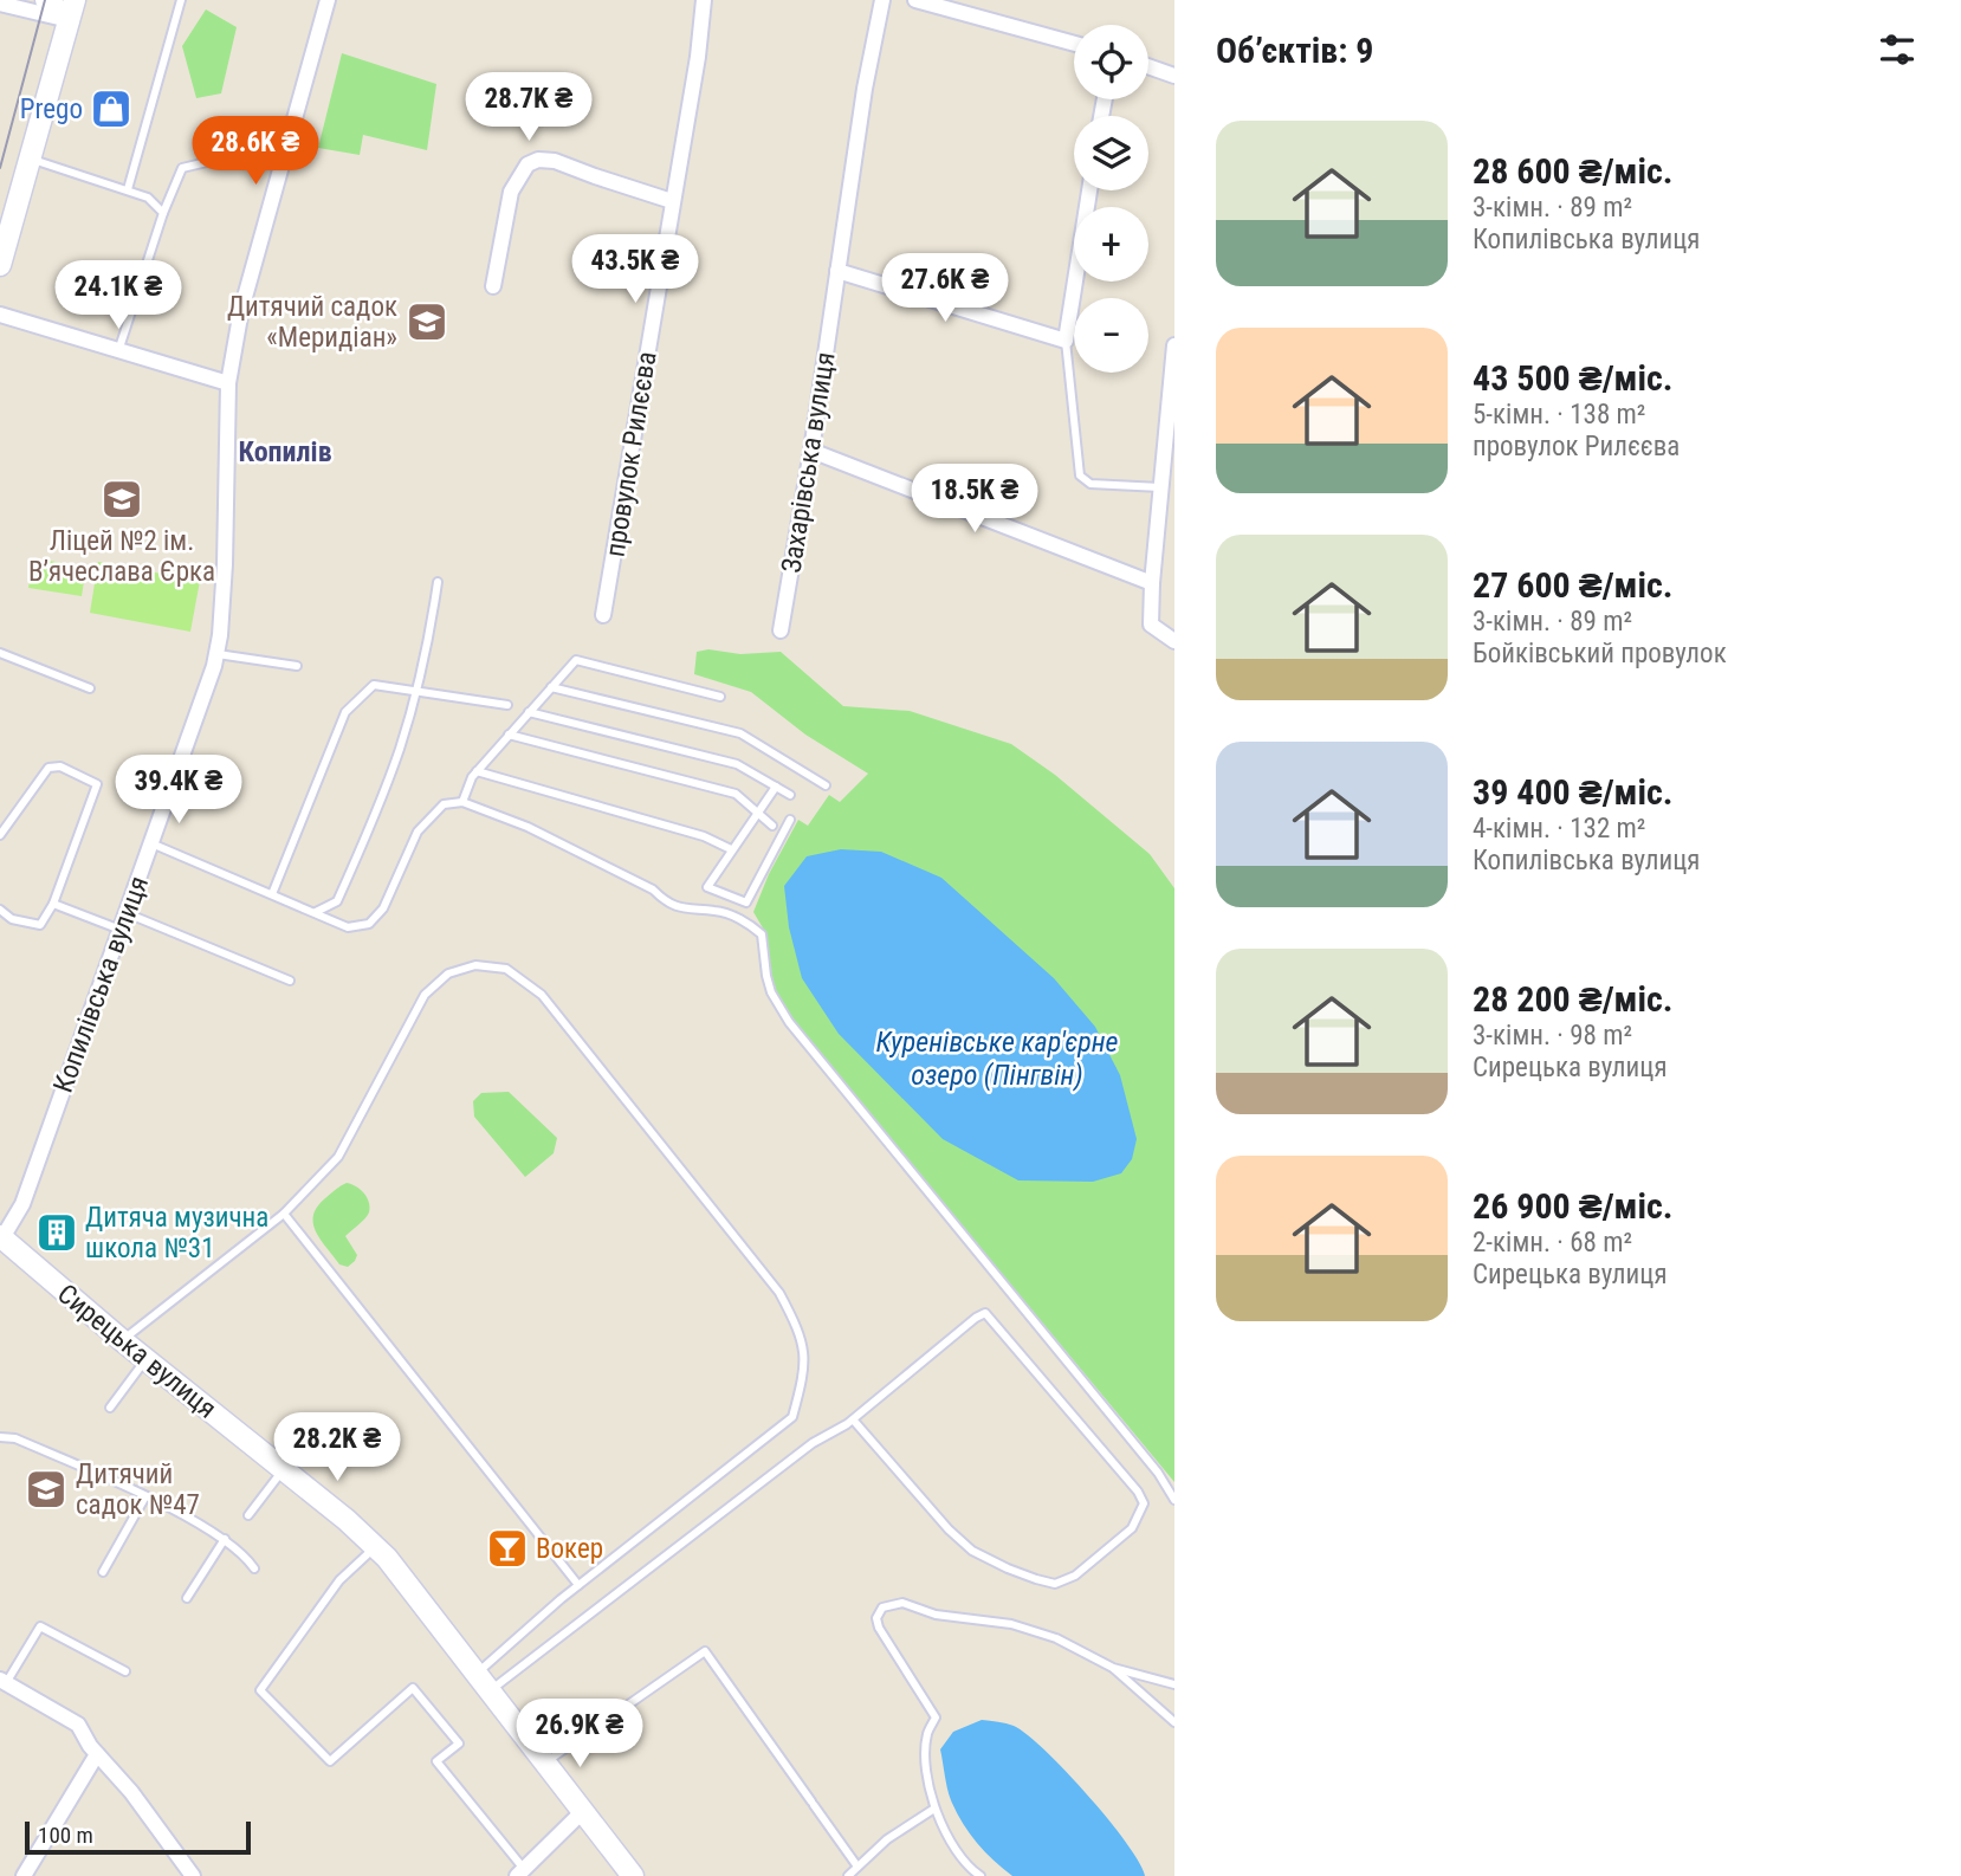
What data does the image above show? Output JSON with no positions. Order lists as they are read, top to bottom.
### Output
{
  "streets": {
    "main road": ["Сирецька вулиця"],
    "street": ["провулок Рилєєва", "Захарівська вулиця", "Копилівська вулиця"]
  },
  "crossings": [
    ["Копилівська вулиця", "Сирецька вулиця"]
  ],
  "districts": ["Копилів"],
  "water": ["Куренівське кар'єрне озеро (Пінгвін)"],
  "places": {
    "shop": ["Prego"],
    "school or university": ["Дитячий садок «Меридіан»", "Ліцей №2 ім. В’ячеслава Єрка", "Дитячий садок №47"],
    "building": ["Дитяча музична школа №31"],
    "bar": ["Вокер"]
  },
  "scale_bar": "100 m",
  "page": {
    "heading": "Об’єктів: 9",
    "map_buttons": ["+", "−"],
    "price": [
      "28.7K ₴",
      "28.6K ₴",
      "43.5K ₴",
      "27.6K ₴",
      "24.1K ₴",
      "18.5K ₴",
      "39.4K ₴",
      "28.2K ₴",
      "26.9K ₴"
    ],
    "list": [
      {
        "name": "28 600 ₴/міс.",
        "note": "3-кімн. · 89 m² · Копилівська вулиця"
      },
      {
        "name": "43 500 ₴/міс.",
        "note": "5-кімн. · 138 m² · провулок Рилєєва"
      },
      {
        "name": "27 600 ₴/міс.",
        "note": "3-кімн. · 89 m² · Бойківський провулок"
      },
      {
        "name": "39 400 ₴/міс.",
        "note": "4-кімн. · 132 m² · Копилівська вулиця"
      },
      {
        "name": "28 200 ₴/міс.",
        "note": "3-кімн. · 98 m² · Сирецька вулиця"
      },
      {
        "name": "26 900 ₴/міс.",
        "note": "2-кімн. · 68 m² · Сирецька вулиця"
      }
    ],
    "scale": "100 m"
  }
}
